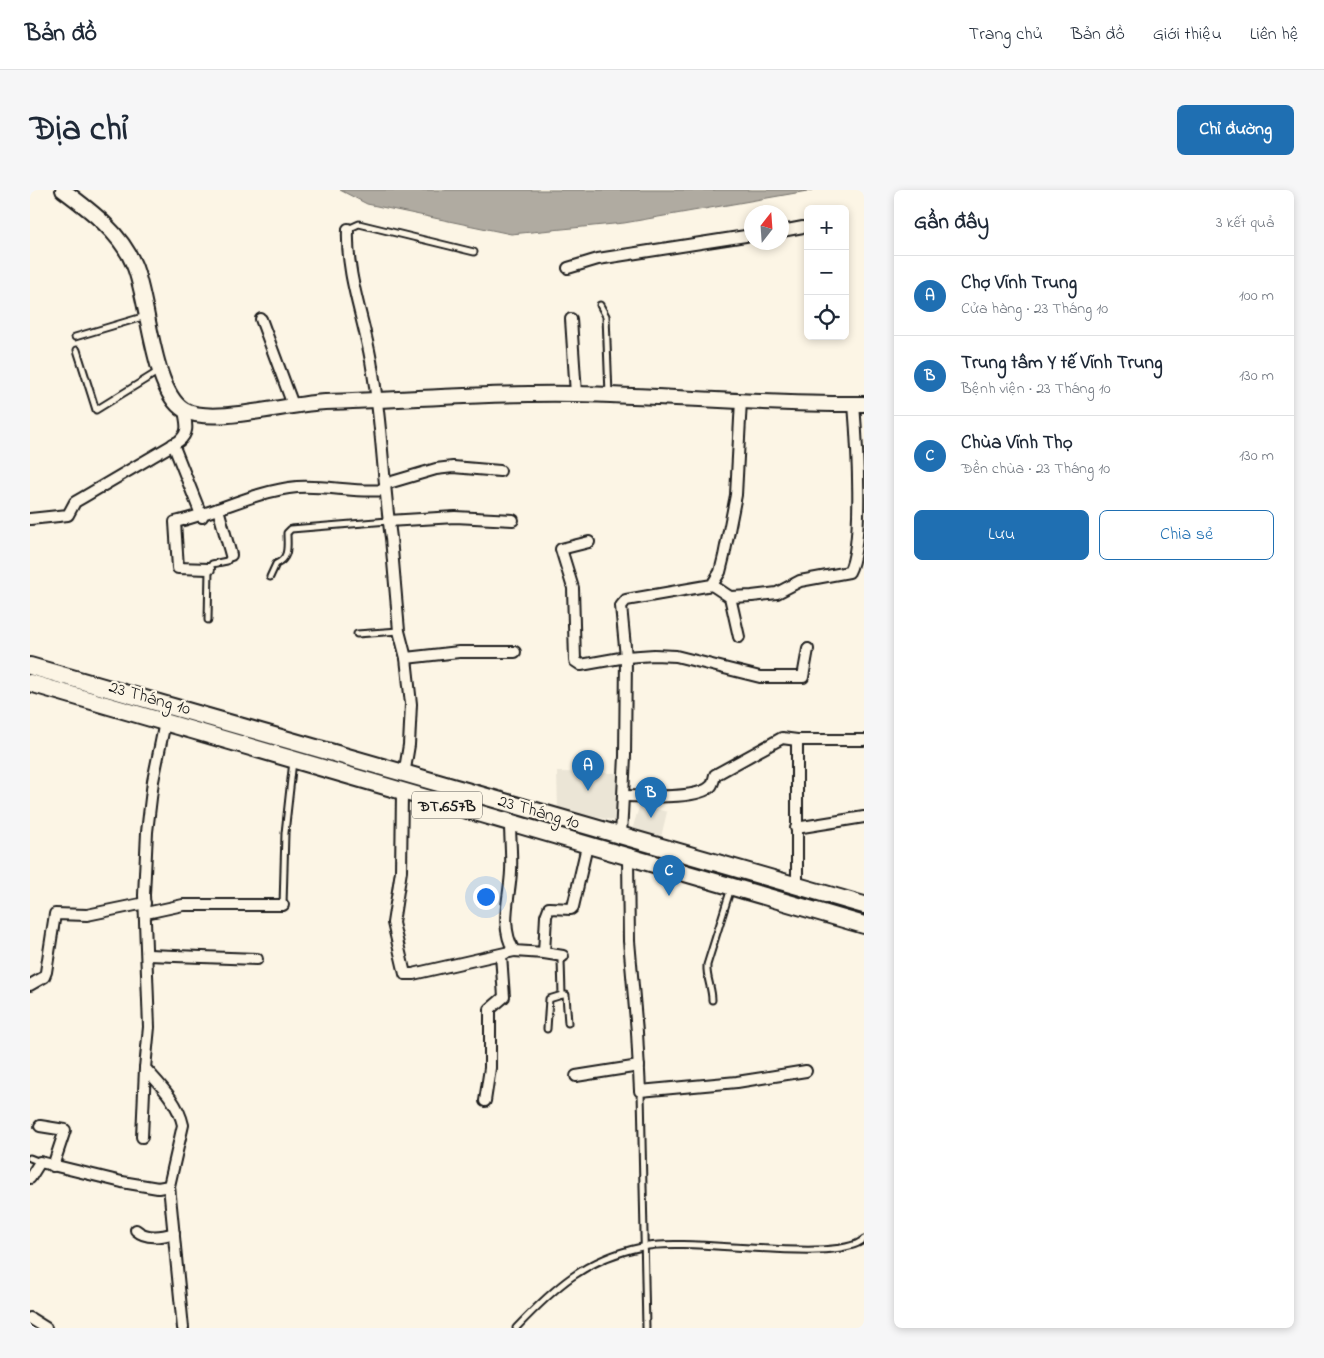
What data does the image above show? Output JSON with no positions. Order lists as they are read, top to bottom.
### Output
{
  "streets": {
    "main road": ["23 Tháng 10", "ĐT.657B"]
  },
  "north": "top",
  "page": {
    "header": "Bản đồ",
    "nav": [
      "Trang chủ",
      "Bản đồ",
      "Giới thiệu",
      "Liên hệ"
    ],
    "title": "Địa chỉ",
    "buttons": [
      "Chỉ đường",
      ["Lưu", "Chia sẻ"]
    ],
    "heading": ["Gần đây", "3 kết quả"],
    "map_buttons": ["+", "−"],
    "list": [
      {
        "mark": "A",
        "name": "Chợ Vĩnh Trung",
        "note": "Cửa hàng · 23 Tháng 10",
        "value": "100 m"
      },
      {
        "mark": "B",
        "name": "Trung tâm Y tế Vĩnh Trung",
        "note": "Bệnh viện · 23 Tháng 10",
        "value": "130 m"
      },
      {
        "mark": "C",
        "name": "Chùa Vĩnh Thọ",
        "note": "Đền chùa · 23 Tháng 10",
        "value": "130 m"
      }
    ],
    "pins": ["A", "B", "C"]
  }
}
